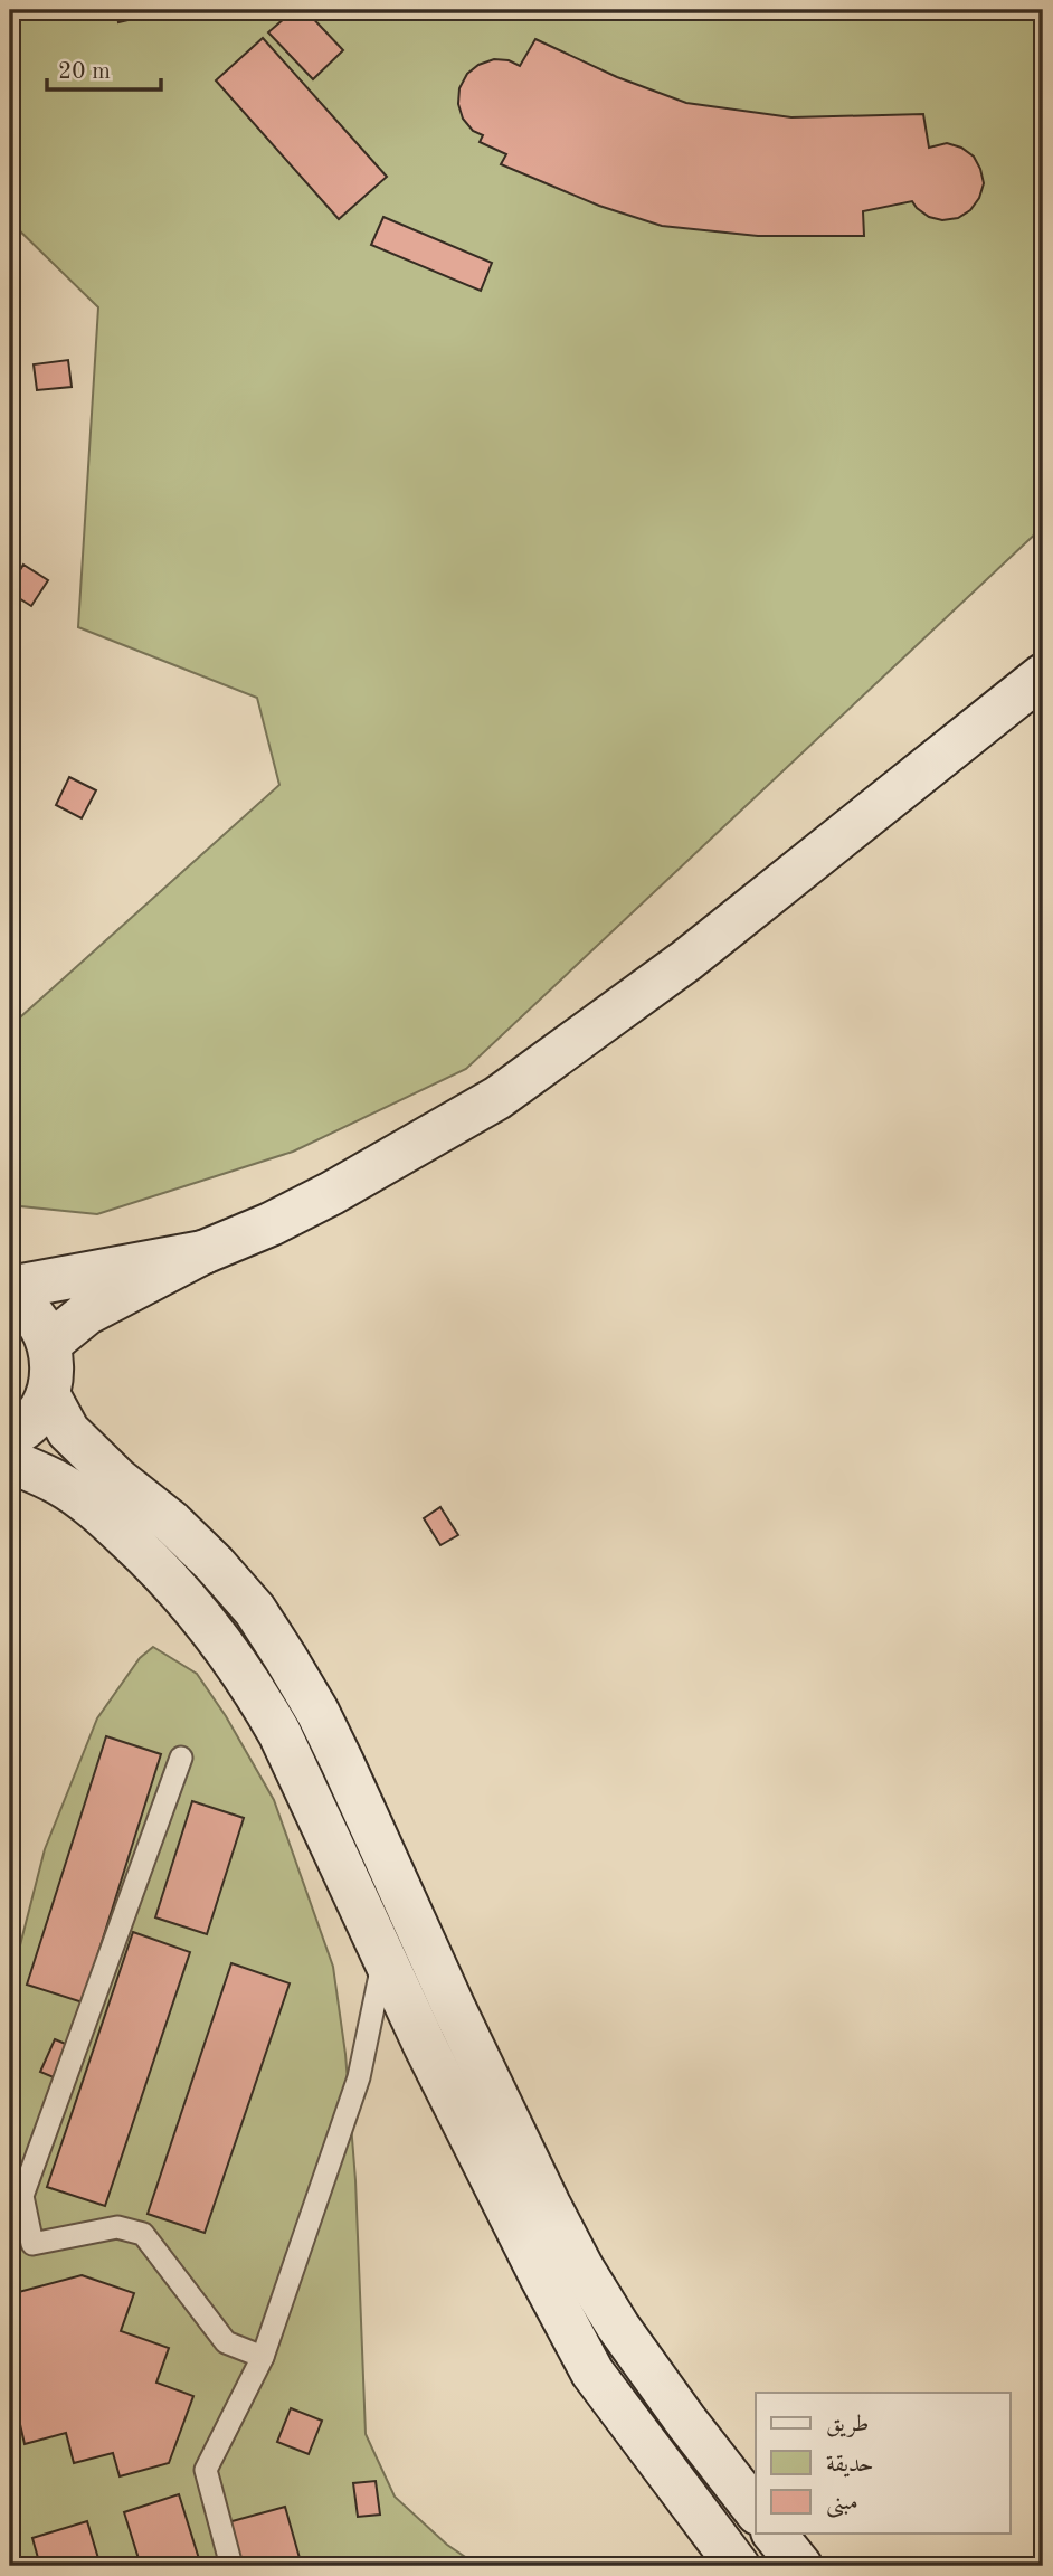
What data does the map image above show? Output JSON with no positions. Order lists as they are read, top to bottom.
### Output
{
  "legend": ["طريق", "حديقة", "مبنى"],
  "scale_bar": "20 m"
}
